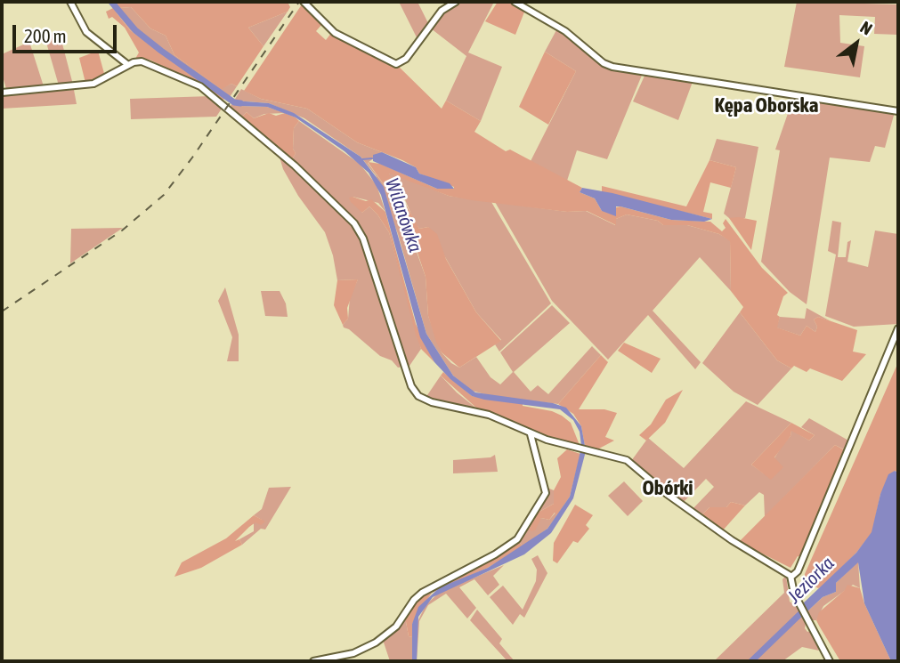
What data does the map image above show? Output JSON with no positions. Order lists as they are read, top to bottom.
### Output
{
  "districts": ["Kępa Oborska", "Obórki"],
  "water": ["Wilanówka", "Jeziorka"],
  "scale_bar": "200 m",
  "north": "top right"
}
